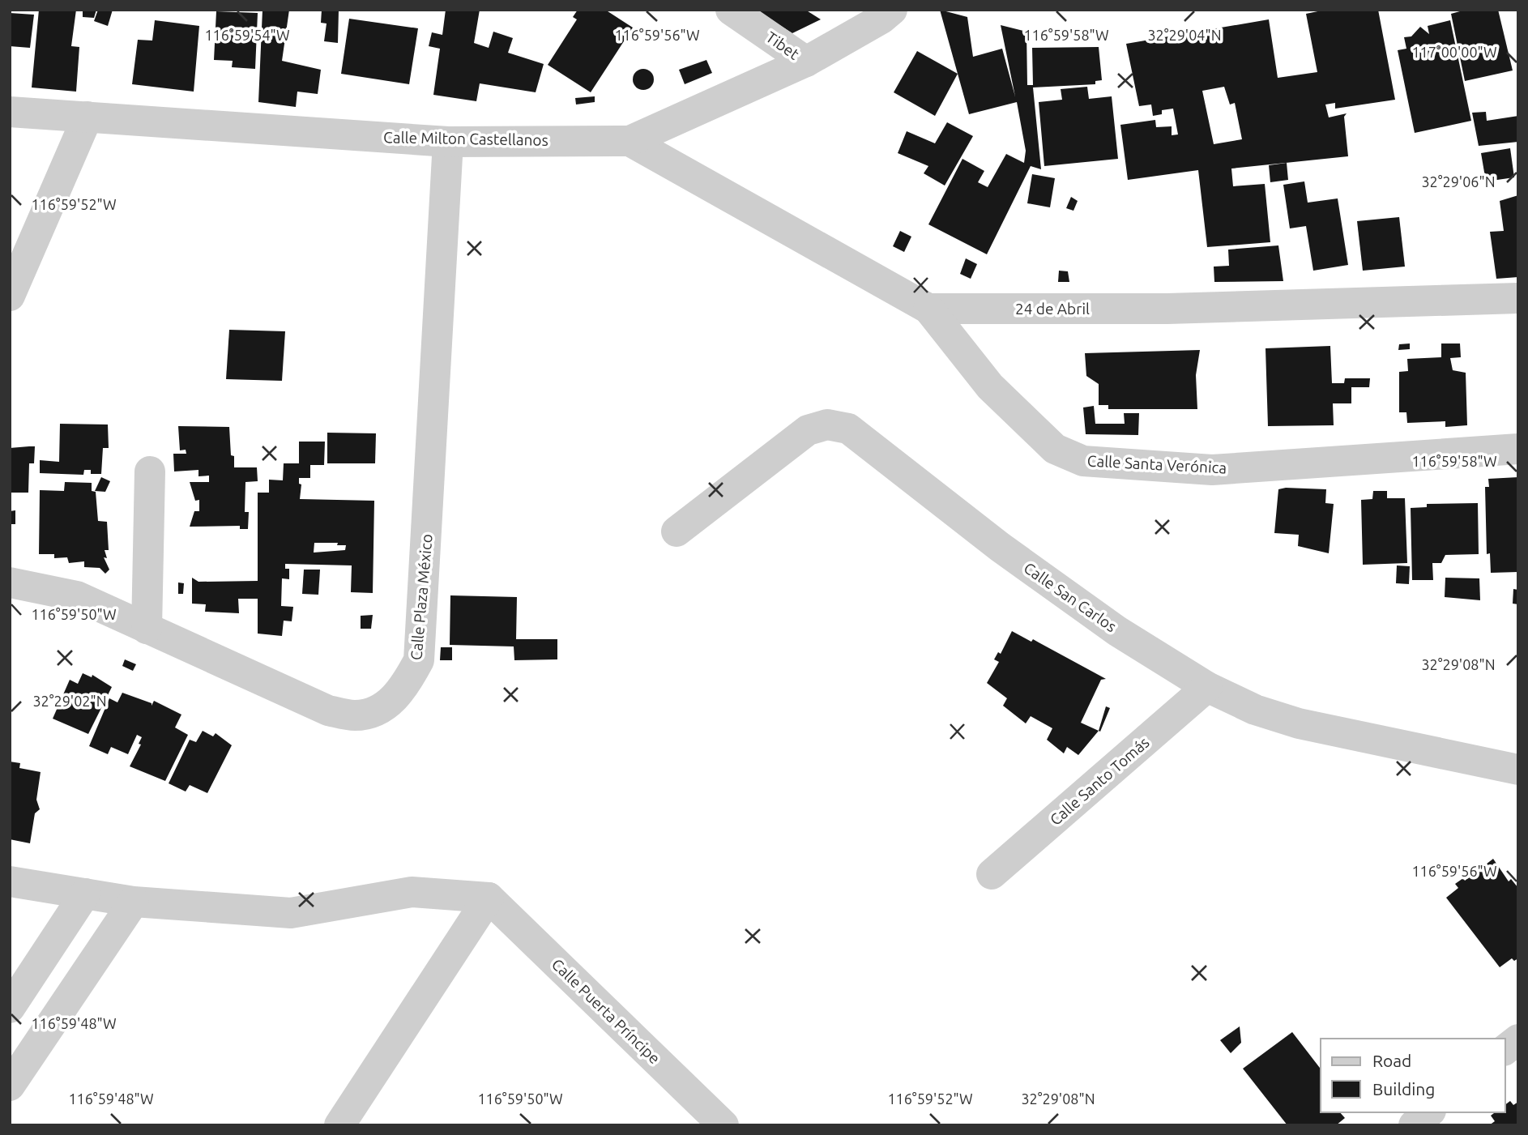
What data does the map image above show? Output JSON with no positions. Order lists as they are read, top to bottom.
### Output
{
  "streets": {
    "street": [
      "Tibet",
      "Calle Milton Castellanos",
      "24 de Abril",
      "Calle Santa Verónica",
      "Calle Plaza México",
      "Calle San Carlos",
      "Calle Santo Tomás",
      "Calle Puerta Príncipe"
    ]
  },
  "crossings": [
    ["Tibet", "Calle Milton Castellanos"],
    ["Calle Milton Castellanos", "24 de Abril"],
    ["Calle Milton Castellanos", "Calle Plaza México"],
    ["24 de Abril", "Calle Santa Verónica"],
    ["Calle San Carlos", "Calle Santo Tomás"]
  ],
  "legend": ["Road", "Building"],
  "coordinates": [
    "116°59'54\"W",
    "116°59'56\"W",
    "116°59'58\"W",
    "32°29'04\"N",
    "117°00'00\"W",
    "32°29'06\"N",
    "116°59'52\"W",
    "116°59'50\"W",
    "32°29'08\"N",
    "32°29'02\"N",
    "116°59'48\"W"
  ]
}
